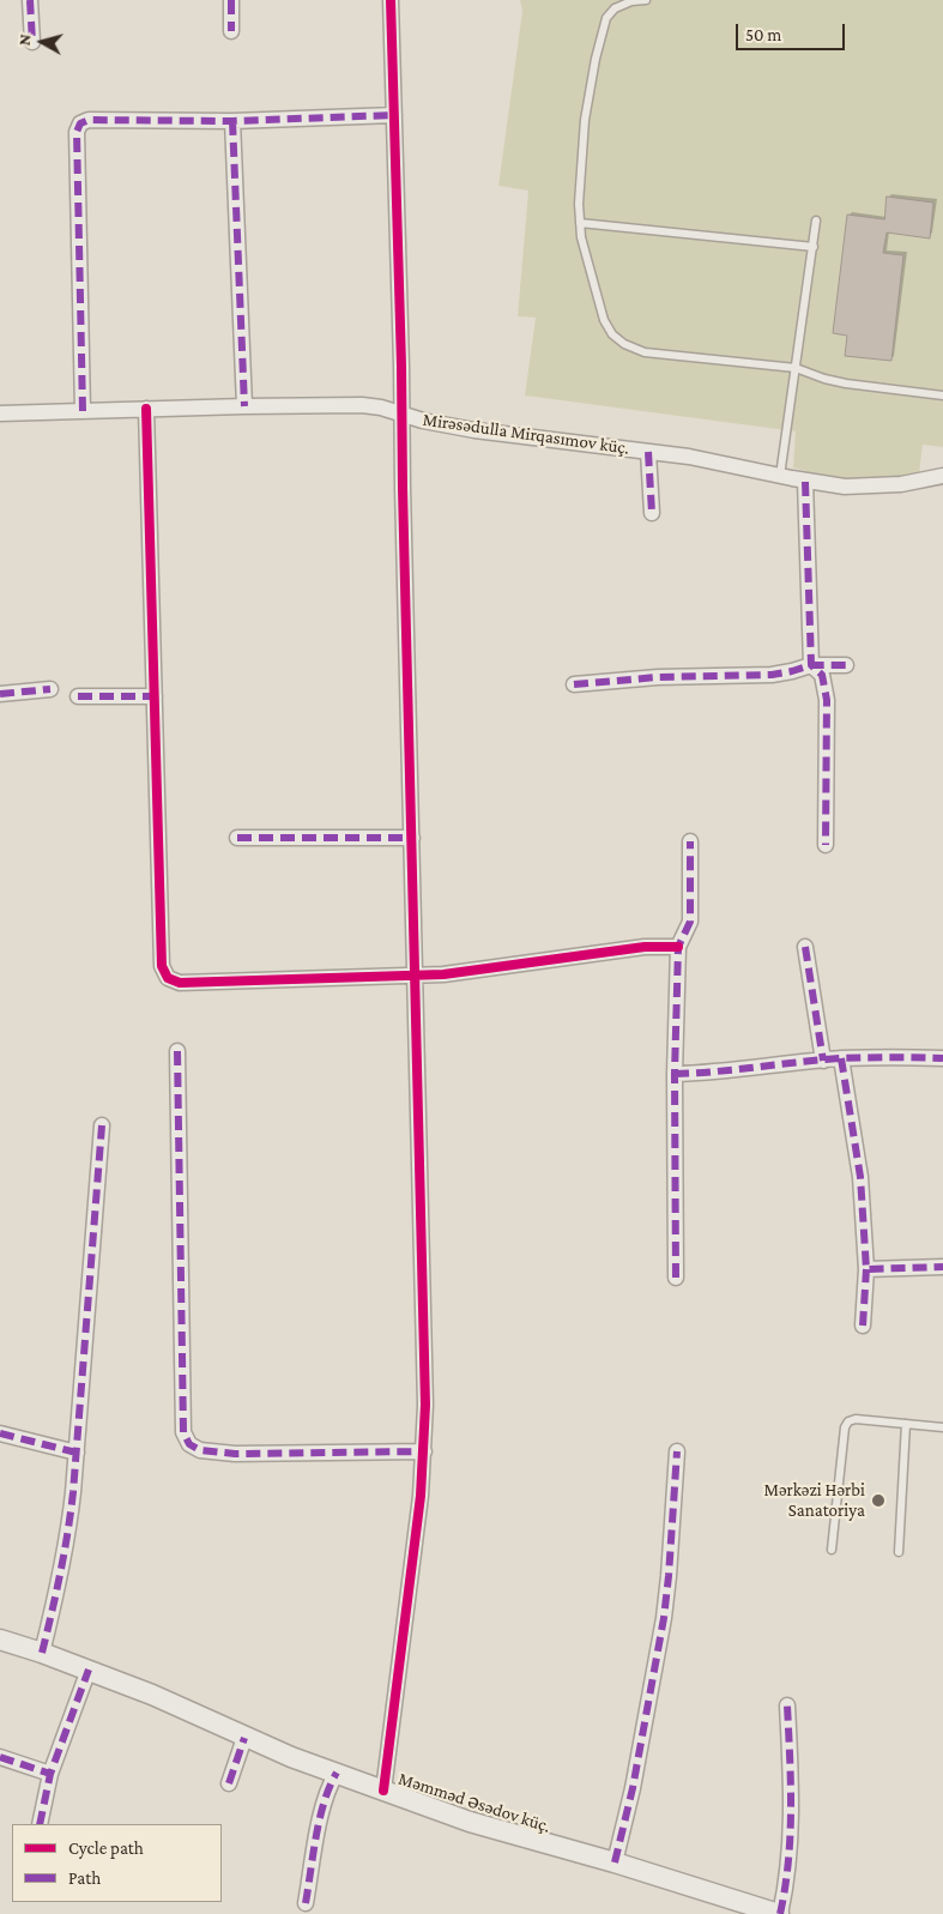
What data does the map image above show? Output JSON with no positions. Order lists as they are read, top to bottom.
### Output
{
  "streets": {
    "street": ["Mirəsədulla Mirqasımov küç.", "Məmməd Əsədov küç."]
  },
  "places": ["Mərkəzi Hərbi Sanatoriya"],
  "legend": ["Cycle path", "Path"],
  "scale_bar": "50 m",
  "north": "left"
}
